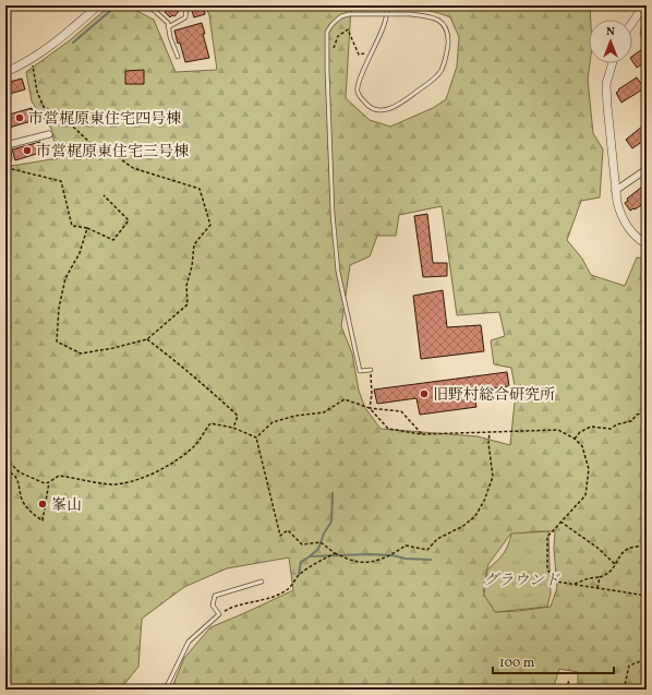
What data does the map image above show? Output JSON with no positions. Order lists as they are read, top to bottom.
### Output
{
  "parks": ["グラウンド"],
  "places": [
    "市営梶原東住宅四号棟",
    "市営梶原東住宅三号棟",
    "旧野村総合研究所",
    "峯山"
  ],
  "scale_bar": "100 m",
  "north": "top"
}
